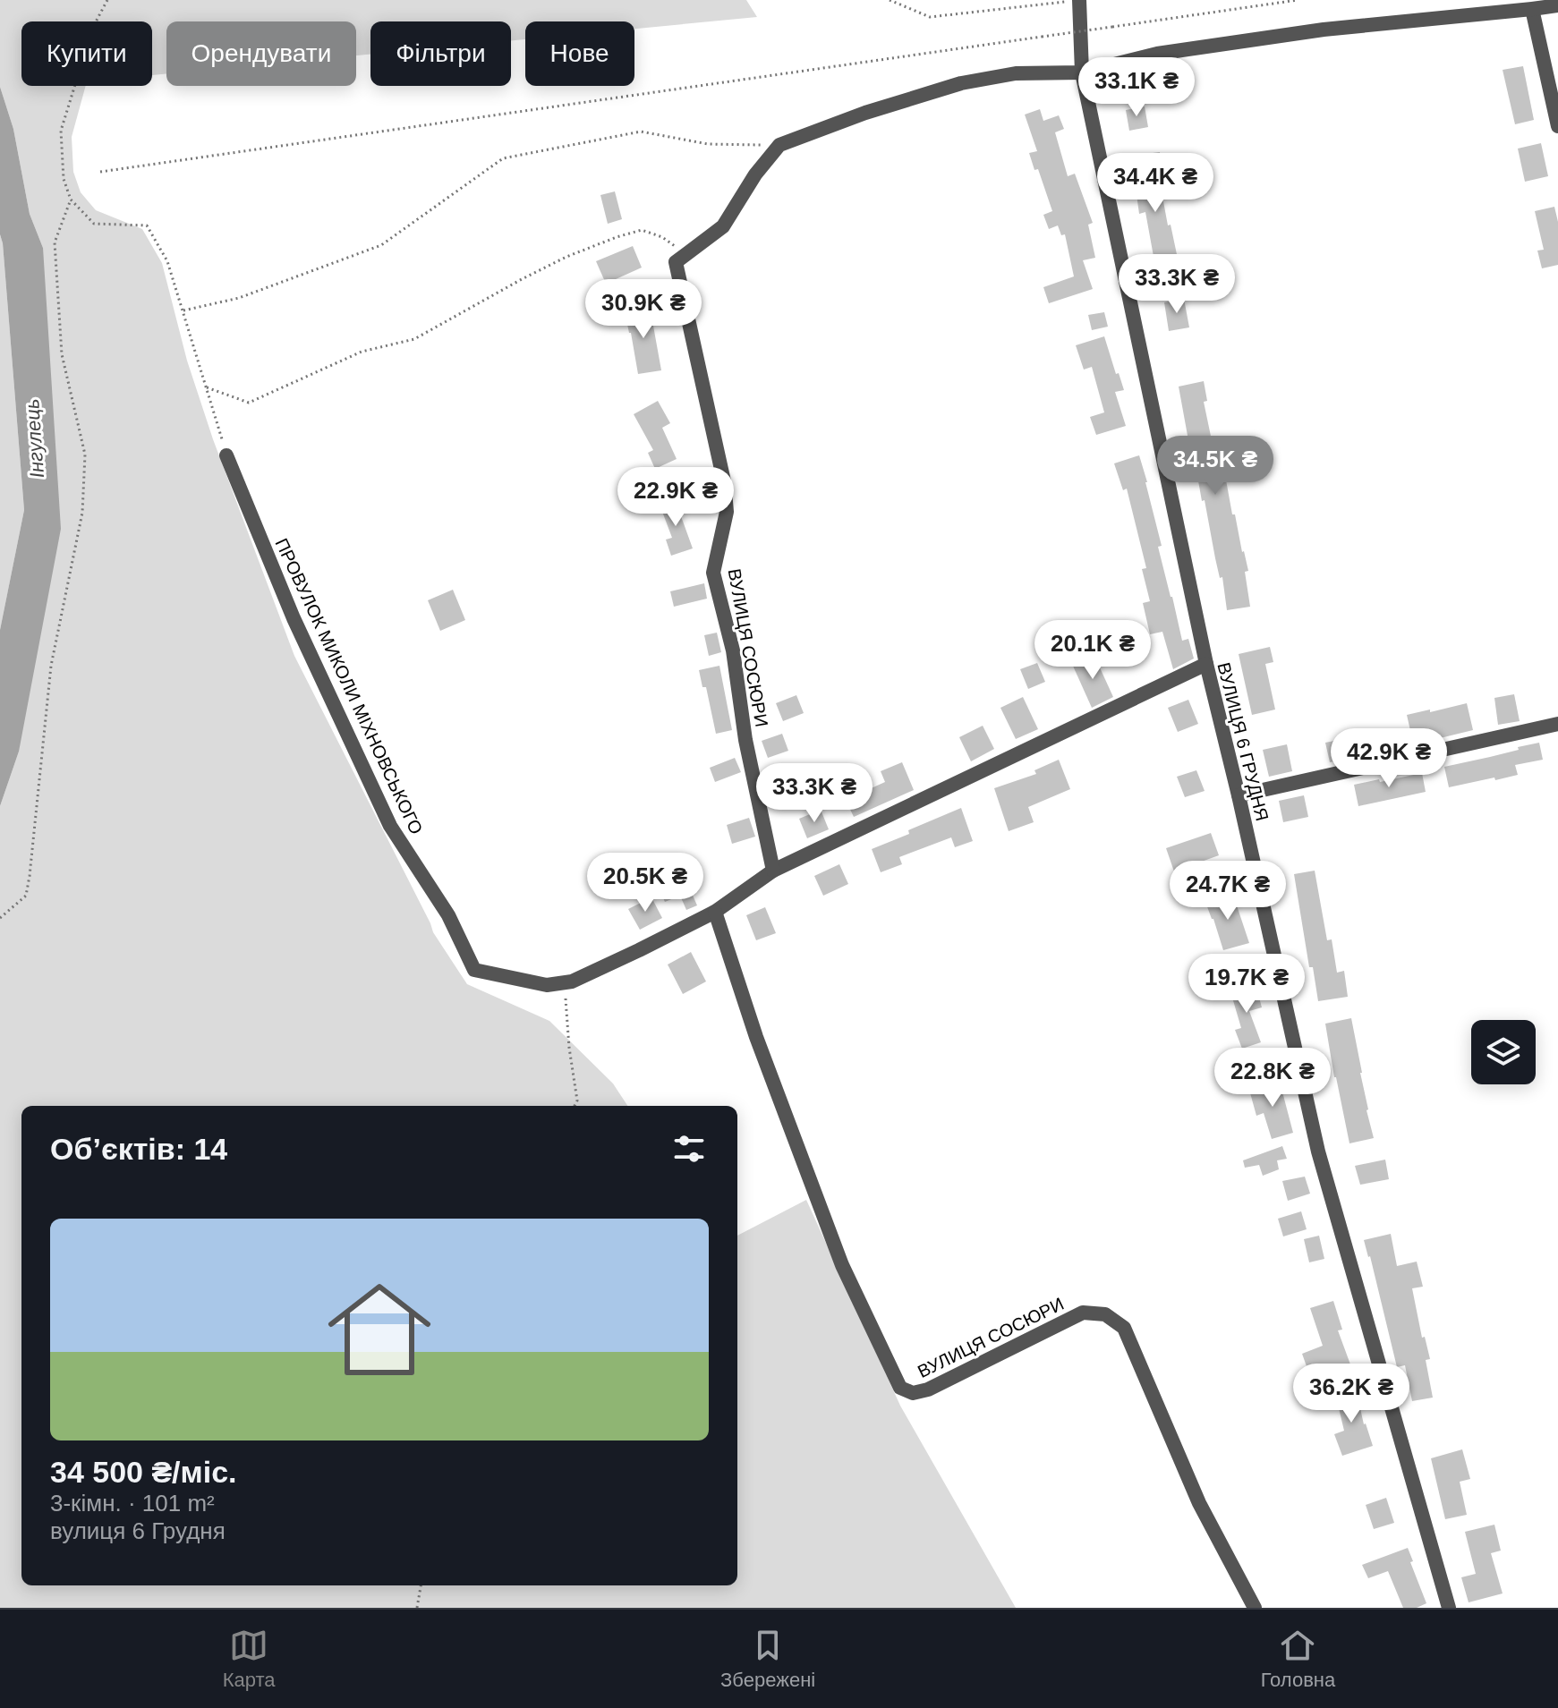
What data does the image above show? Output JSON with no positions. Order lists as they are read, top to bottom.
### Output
{
  "streets": {
    "street": ["ВУЛИЦЯ СОСЮРИ", "ПРОВУЛОК МИКОЛИ МІХНОВСЬКОГО", "ВУЛИЦЯ 6 ГРУДНЯ"]
  },
  "crossings": [
    ["ВУЛИЦЯ СОСЮРИ", "ПРОВУЛОК МИКОЛИ МІХНОВСЬКОГО"],
    ["ПРОВУЛОК МИКОЛИ МІХНОВСЬКОГО", "ВУЛИЦЯ 6 ГРУДНЯ"]
  ],
  "water": ["Інгулець"],
  "page": {
    "chip": [
      "Купити",
      "Орендувати",
      "Фільтри",
      "Нове"
    ],
    "price": [
      "33.1K ₴",
      "34.4K ₴",
      "33.3K ₴",
      "30.9K ₴",
      "34.5K ₴",
      "22.9K ₴",
      "20.1K ₴",
      "42.9K ₴",
      "33.3K ₴",
      "20.5K ₴",
      "24.7K ₴",
      "19.7K ₴",
      "22.8K ₴",
      "36.2K ₴"
    ],
    "heading": "Об’єктів: 14",
    "list": [
      {
        "name": "34 500 ₴/міс.",
        "note": "3-кімн. · 101 m² · вулиця 6 Грудня"
      }
    ],
    "tabs": ["Карта", "Збережені", "Головна"]
  }
}
